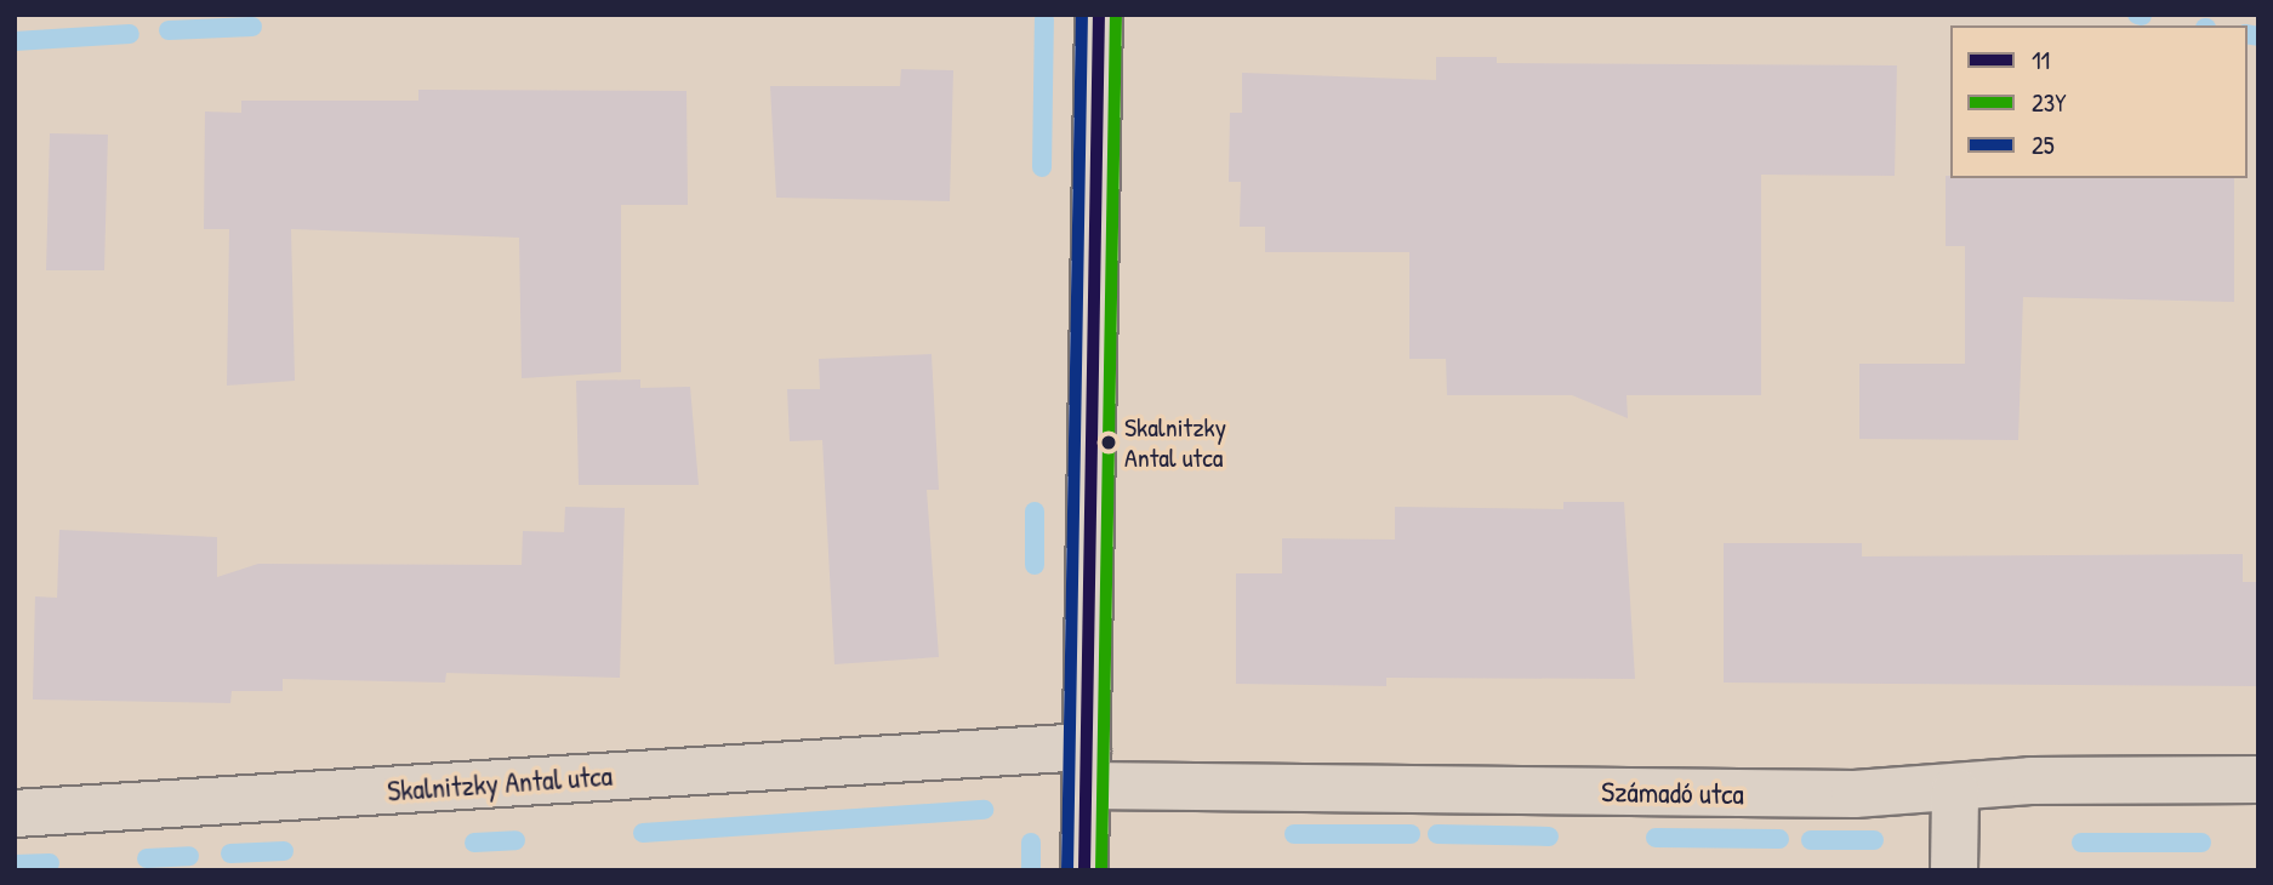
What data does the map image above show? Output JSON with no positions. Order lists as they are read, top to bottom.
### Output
{
  "streets": {
    "street": ["Skalnitzky Antal utca", "Számadó utca"]
  },
  "crossings": [
    ["Skalnitzky Antal utca", "Számadó utca"]
  ],
  "places": ["Skalnitzky Antal utca"],
  "lines": ["transit line 11", "transit line 23Y", "transit line 25"],
  "legend": ["11", "23Y", "25"]
}
